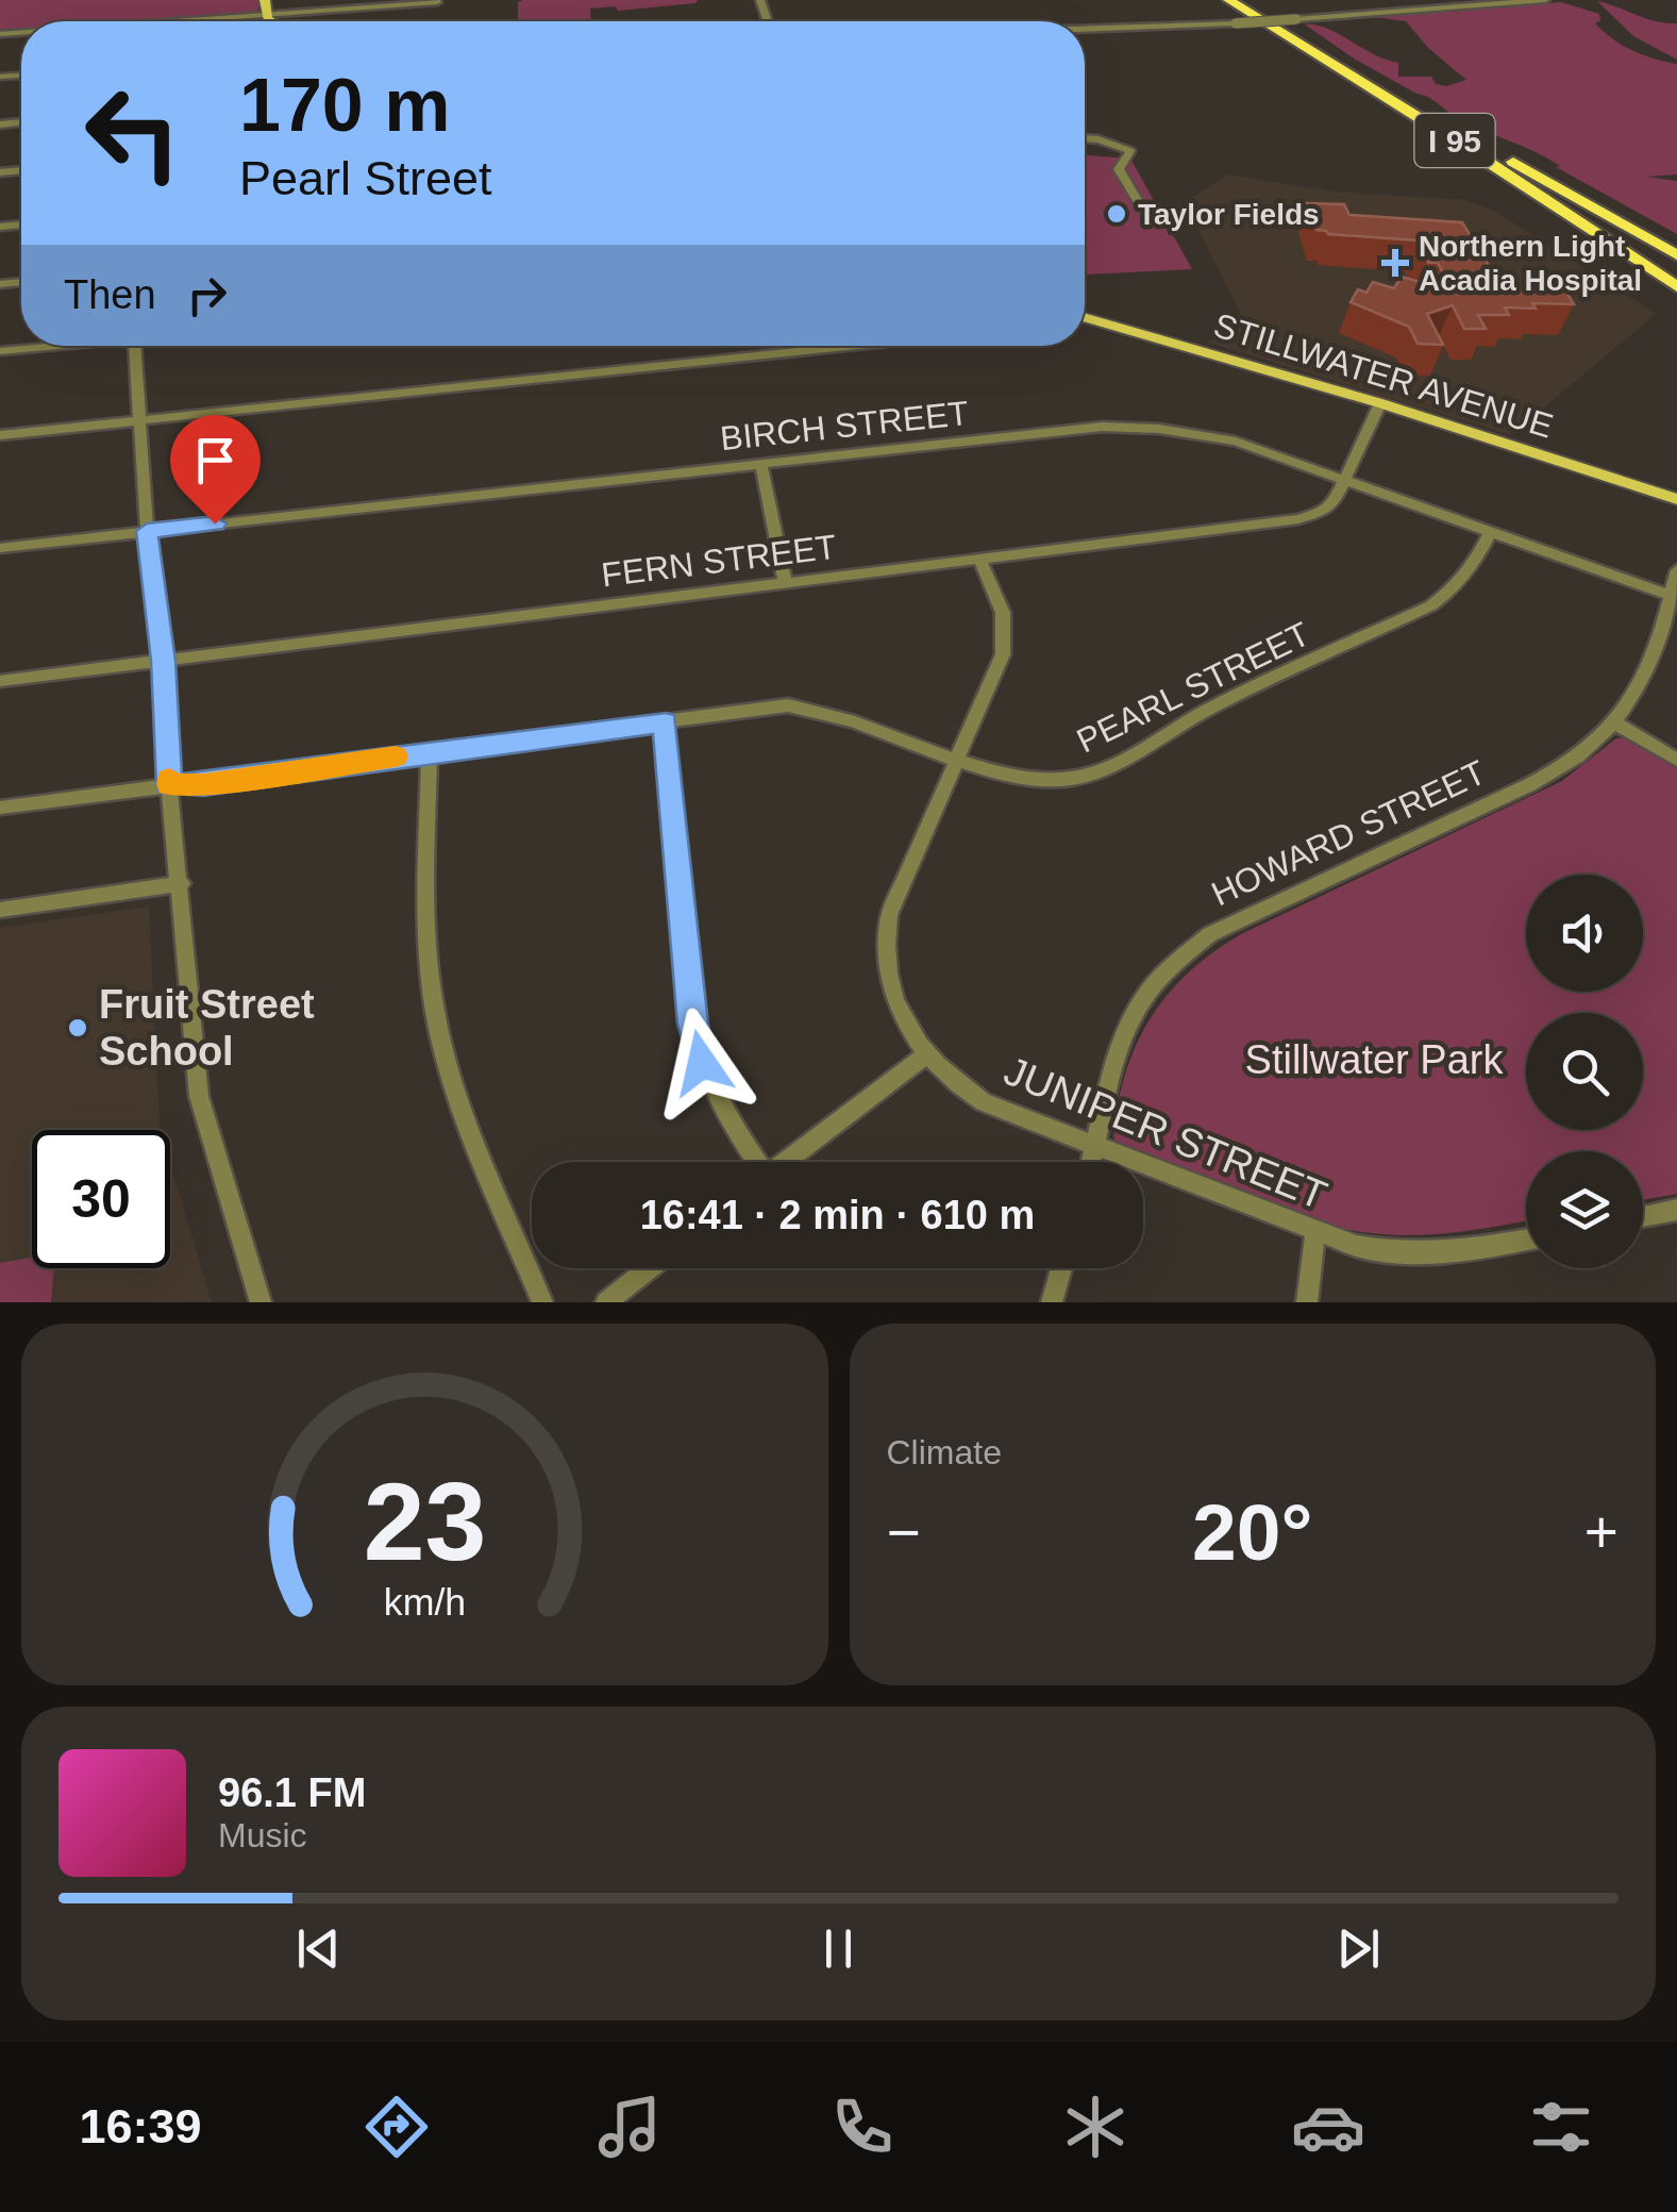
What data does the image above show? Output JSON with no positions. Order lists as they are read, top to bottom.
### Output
{
  "streets": {
    "highway": ["I 95"],
    "main road": ["STILLWATER AVENUE"],
    "street": [
      "BIRCH STREET",
      "FERN STREET",
      "PEARL STREET",
      "HOWARD STREET",
      "JUNIPER STREET"
    ]
  },
  "crossings": [
    ["STILLWATER AVENUE", "FERN STREET"],
    ["BIRCH STREET", "FERN STREET"],
    ["BIRCH STREET", "PEARL STREET"],
    ["BIRCH STREET", "HOWARD STREET"],
    ["FERN STREET", "JUNIPER STREET"],
    ["PEARL STREET", "JUNIPER STREET"],
    ["HOWARD STREET", "JUNIPER STREET"]
  ],
  "parks": ["Stillwater Park"],
  "places": {
    "other": ["Taylor Fields", "Fruit Street School"],
    "health": ["Northern Light Acadia Hospital"]
  },
  "page": {
    "turn": ["170 m", "Pearl Street"],
    "then": "Then",
    "limit": "30",
    "trip": "16:41 · 2 min · 610 m",
    "tile": "Climate",
    "heat": ["−", "20°", "+"],
    "song": ["96.1 FM", "Music"],
    "tabs": "16:39",
    "gauge": ["23", "km/h"]
  }
}
